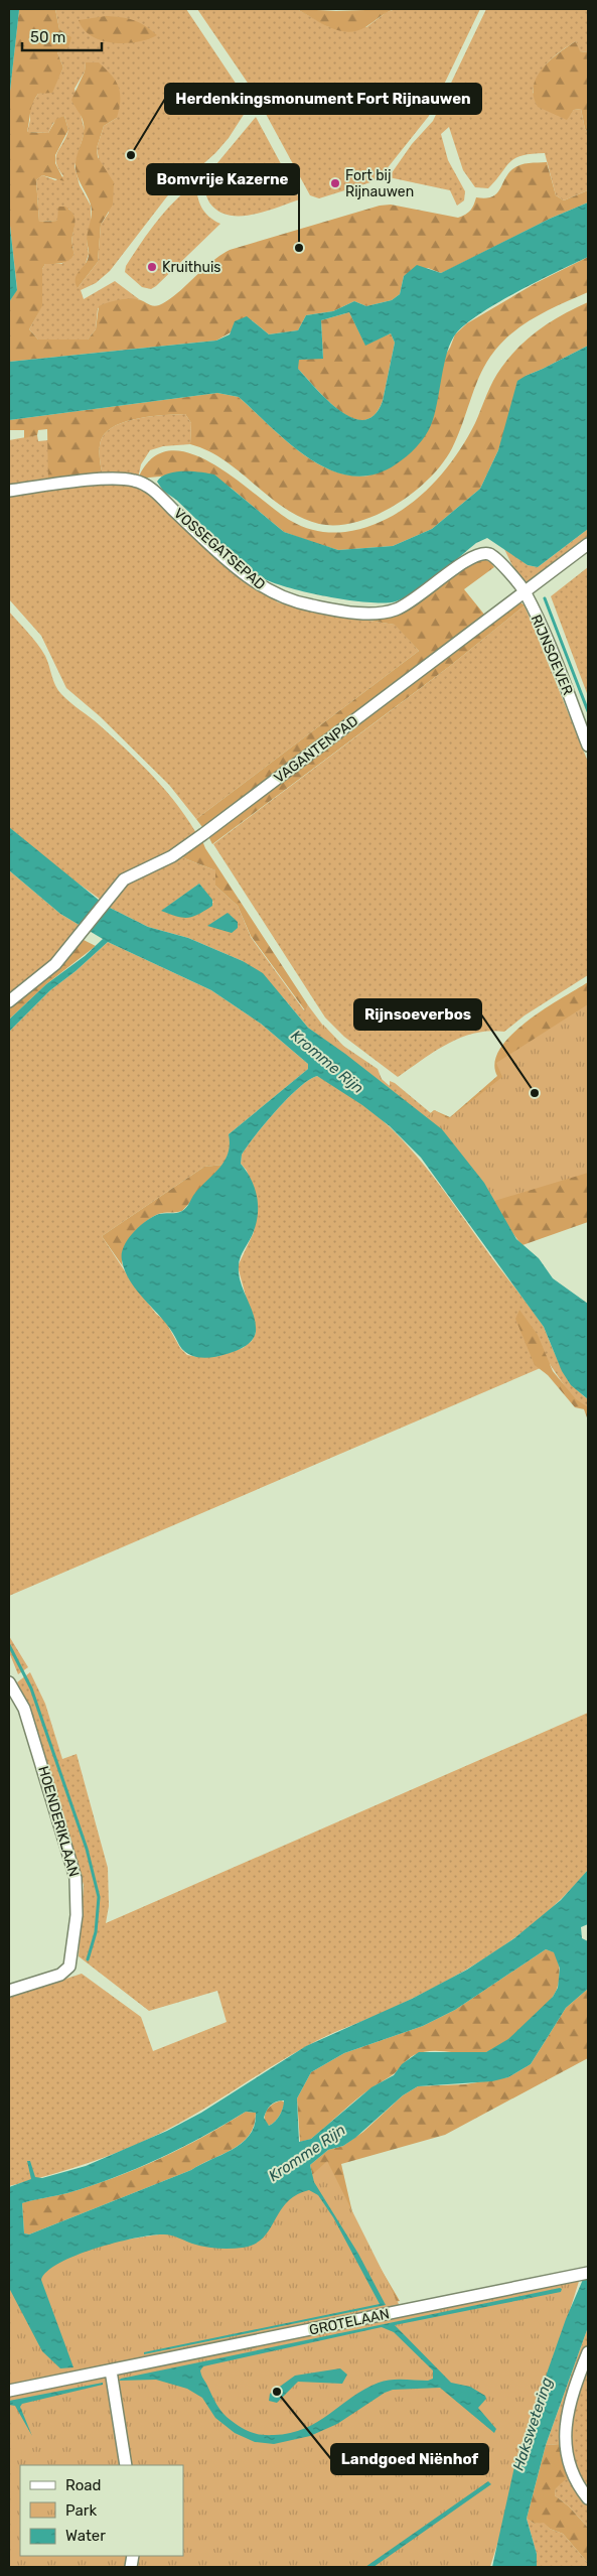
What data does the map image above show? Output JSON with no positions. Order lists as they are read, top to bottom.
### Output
{
  "streets": {
    "street": [
      "VOSSEGATSEPAD",
      "RIJNSOEVER",
      "VAGANTENPAD",
      "HOENDERIKLAAN",
      "GROTELAAN"
    ]
  },
  "crossings": [
    ["VOSSEGATSEPAD", "RIJNSOEVER"],
    ["VOSSEGATSEPAD", "VAGANTENPAD"],
    ["RIJNSOEVER", "VAGANTENPAD"]
  ],
  "water": ["Kromme Rijn", "Hakswetering"],
  "places": [
    "Herdenkingsmonument Fort Rijnauwen",
    "Fort bij Rijnauwen",
    "Bomvrije Kazerne",
    "Kruithuis",
    "Rijnsoeverbos",
    "Landgoed Niënhof"
  ],
  "legend": ["Road", "Park", "Water"],
  "scale_bar": "50 m"
}
